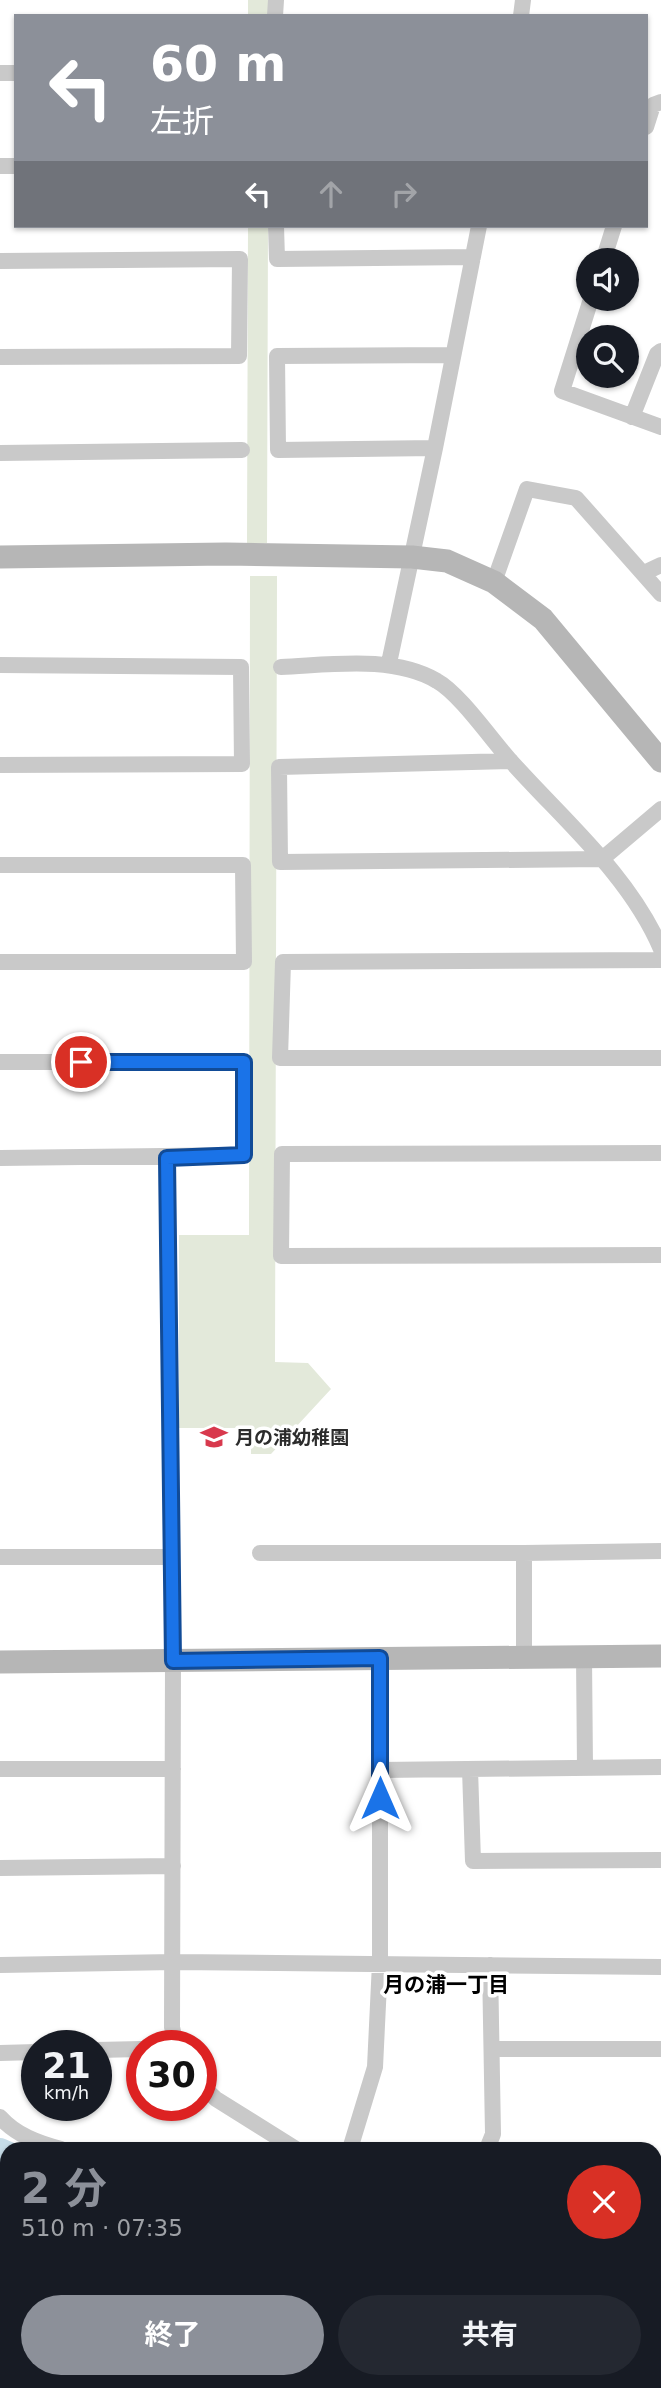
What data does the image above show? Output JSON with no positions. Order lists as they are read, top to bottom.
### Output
{
  "districts": ["月の浦一丁目"],
  "places": {
    "school or university": ["月の浦幼稚園"]
  },
  "page": {
    "turn": ["60 m", "左折"],
    "speed": "21 km/h",
    "limit": "30",
    "heading": ["2 分", "510 m · 07:35"],
    "buttons": ["終了", "共有"]
  }
}
